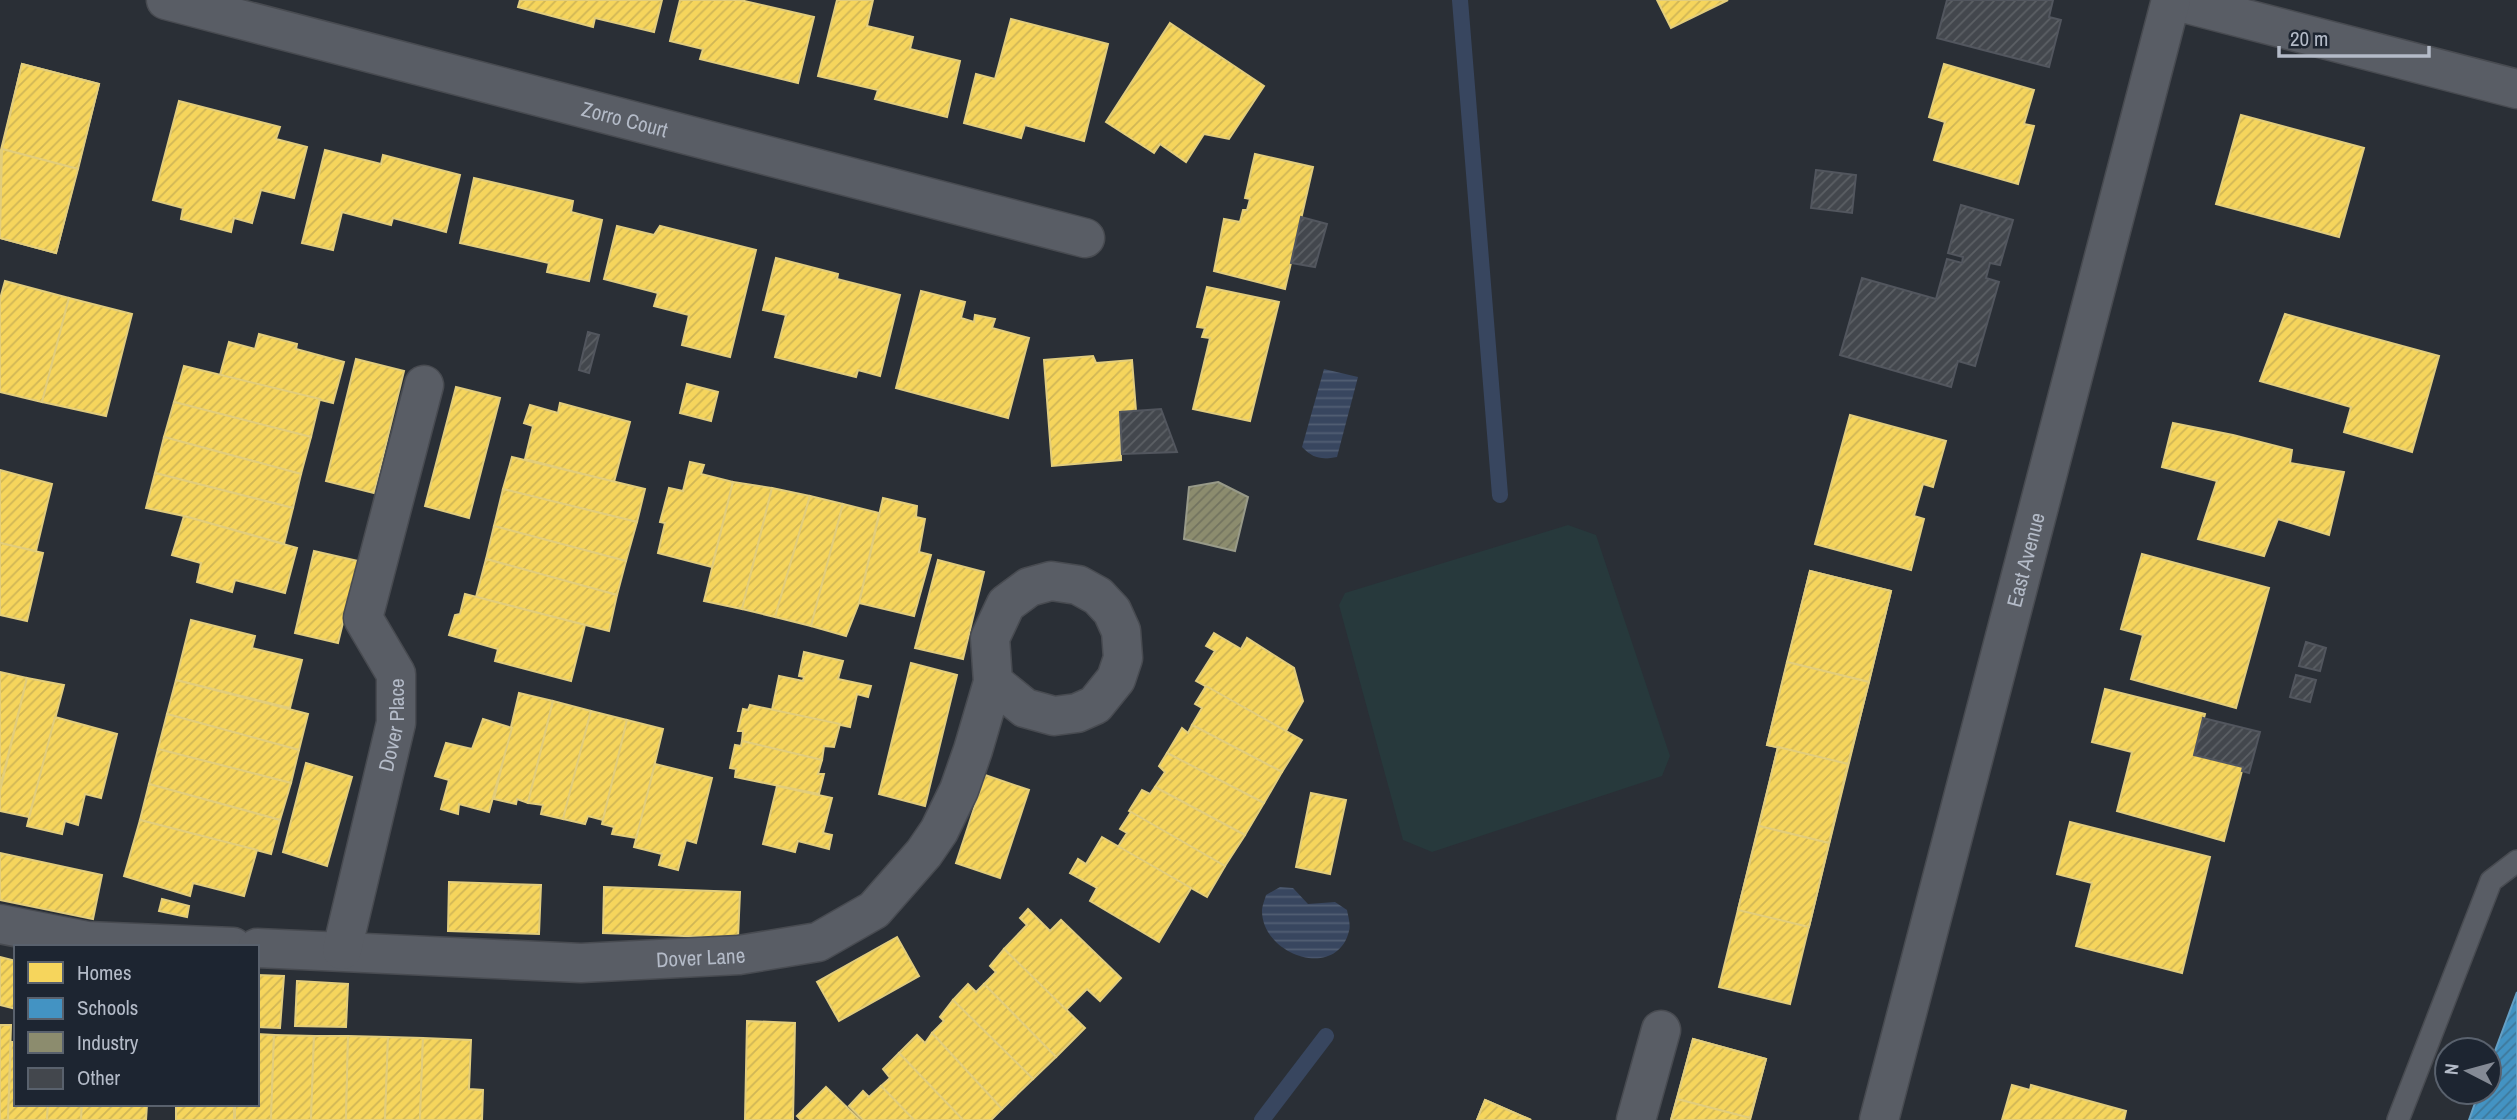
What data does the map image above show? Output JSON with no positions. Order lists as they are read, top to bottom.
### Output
{
  "streets": {
    "street": [
      "Zorro Court",
      "East Avenue",
      "Dover Place",
      "Dover Lane"
    ]
  },
  "crossings": [
    ["Dover Place", "Dover Lane"]
  ],
  "legend": [
    "Homes",
    "Schools",
    "Industry",
    "Other"
  ],
  "scale_bar": "20 m",
  "north": "left"
}
